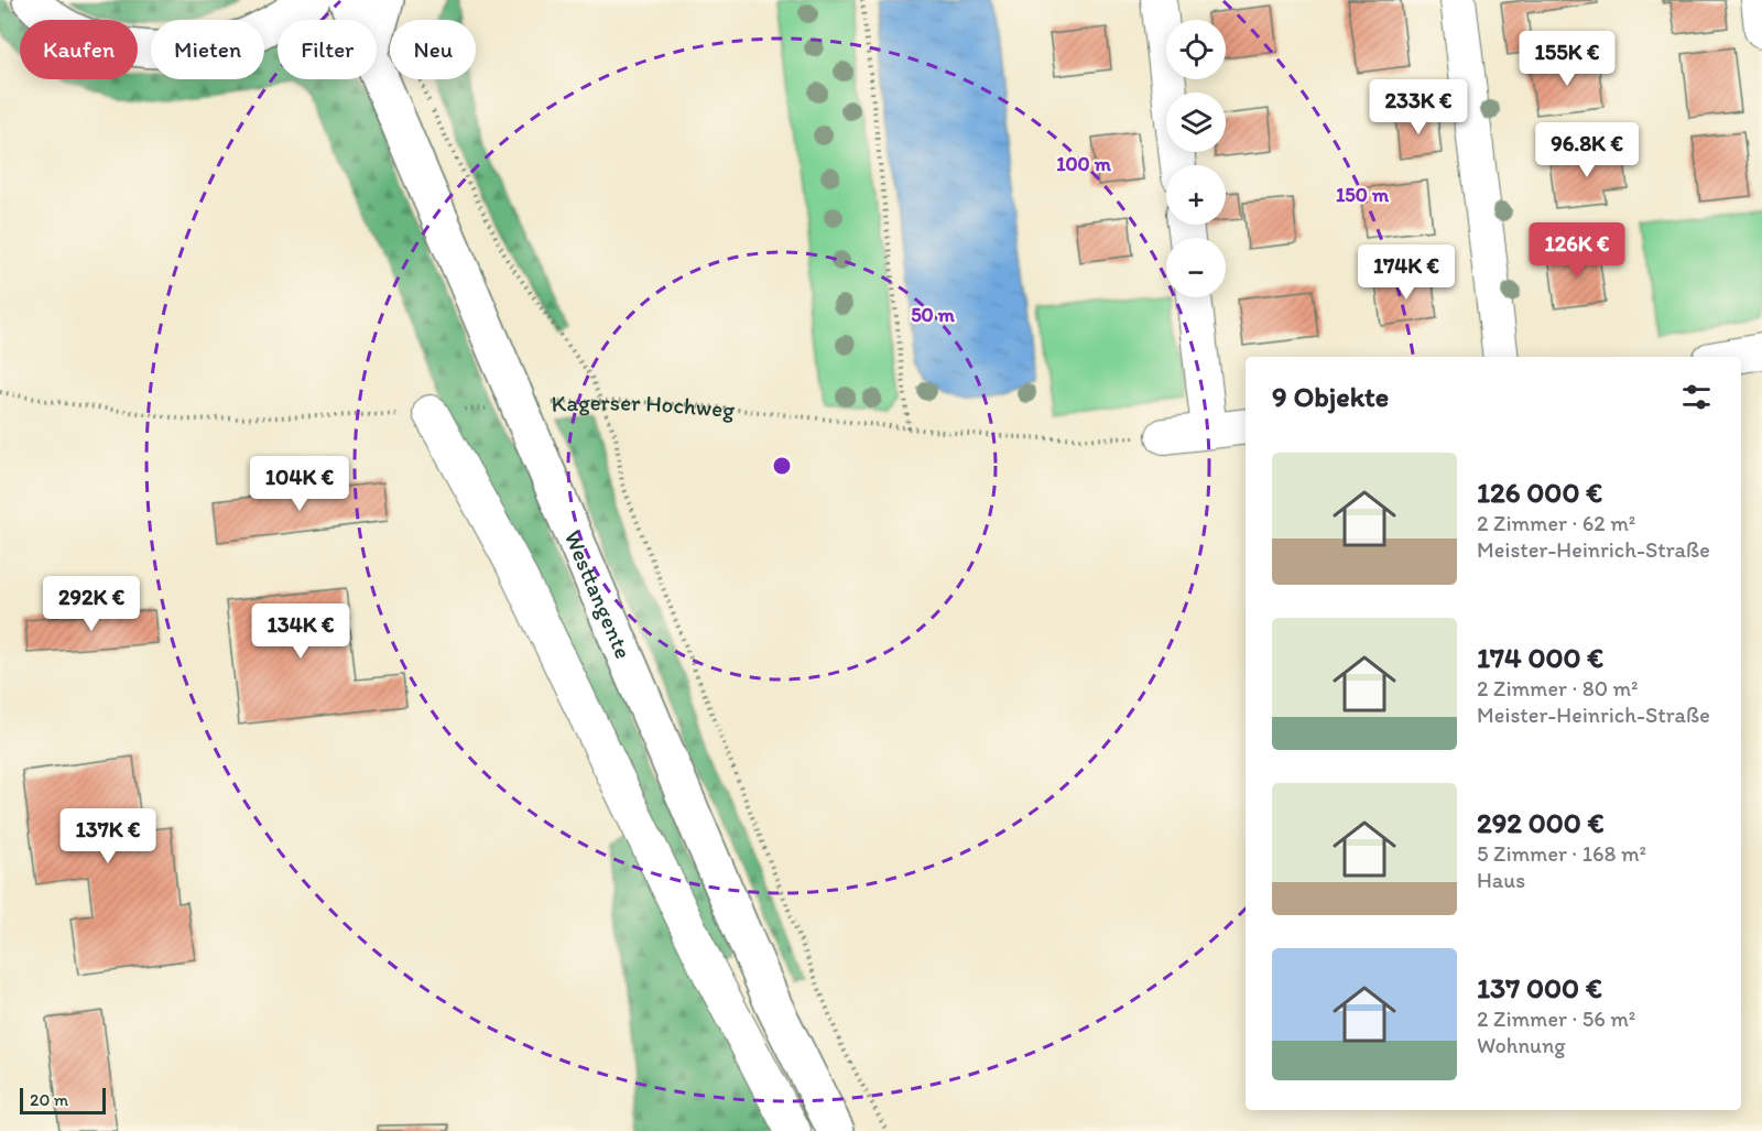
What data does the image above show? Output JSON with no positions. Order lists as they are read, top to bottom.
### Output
{
  "streets": {
    "main road": ["Westtangente"],
    "path": ["Kagerser Hochweg"]
  },
  "crossings": [
    ["Kagerser Hochweg", "Westtangente"]
  ],
  "scale_bar": "20 m",
  "page": {
    "map_buttons": ["+", "−"],
    "chip": [
      "Kaufen",
      "Mieten",
      "Filter",
      "Neu"
    ],
    "price": [
      "155K €",
      "233K €",
      "96.8K €",
      "126K €",
      "174K €",
      "104K €",
      "292K €",
      "134K €",
      "137K €"
    ],
    "heading": "9 Objekte",
    "list": [
      {
        "name": "126 000 €",
        "note": "2 Zimmer · 62 m² · Meister-Heinrich-Straße"
      },
      {
        "name": "174 000 €",
        "note": "2 Zimmer · 80 m² · Meister-Heinrich-Straße"
      },
      {
        "name": "292 000 €",
        "note": "5 Zimmer · 168 m² · Haus"
      },
      {
        "name": "137 000 €",
        "note": "2 Zimmer · 56 m² · Wohnung"
      }
    ],
    "scale": "20 m"
  },
  "rings": ["100 m", "150 m", "50 m"]
}
